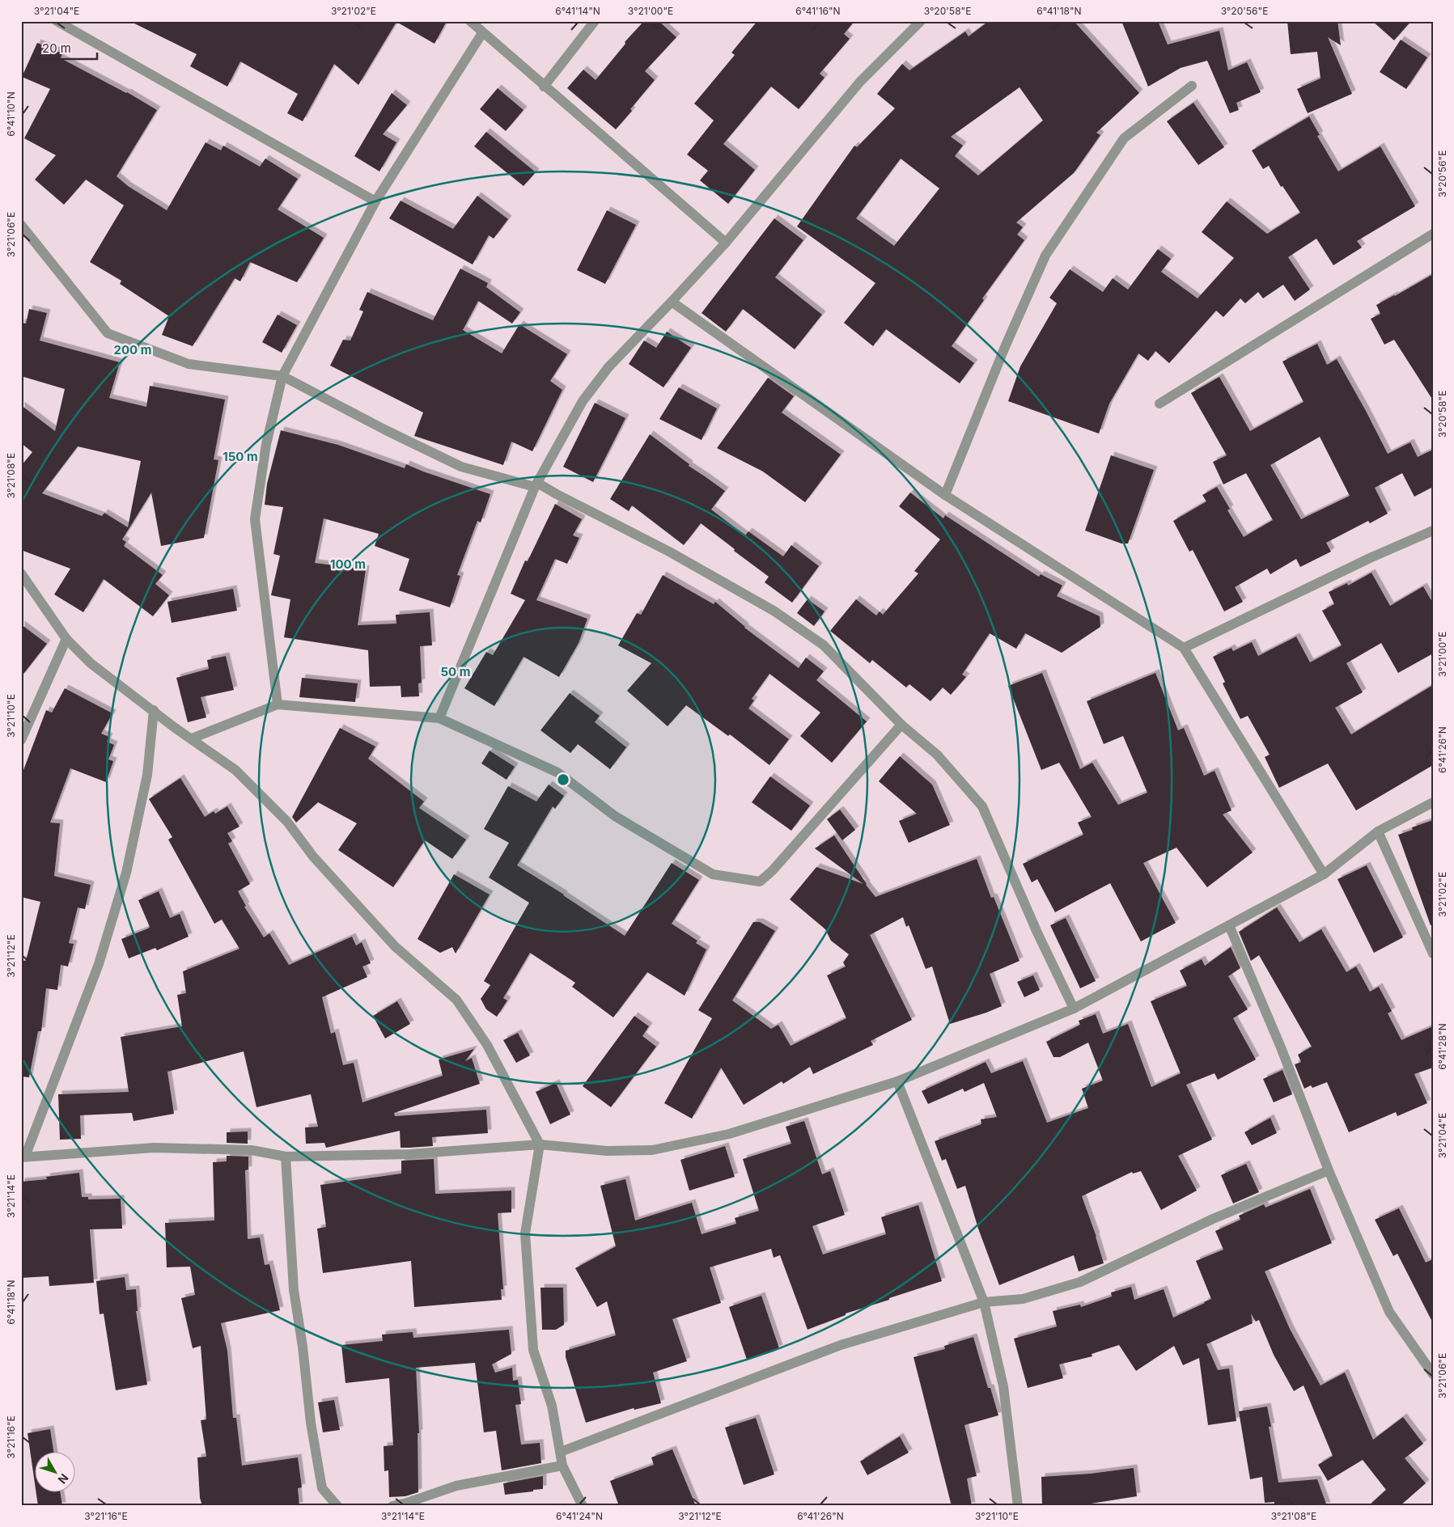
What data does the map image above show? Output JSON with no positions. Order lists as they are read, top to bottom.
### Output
{
  "scale_bar": "20 m",
  "north": "bottom right",
  "coordinates": [
    "3°21'04\"E",
    "3°21'02\"E",
    "6°41'14\"N",
    "3°21'00\"E",
    "6°41'16\"N",
    "3°20'58\"E",
    "6°41'18\"N",
    "3°20'56\"E",
    "6°41'10\"N",
    "3°21'06\"E",
    "3°21'08\"E",
    "3°21'10\"E",
    "6°41'26\"N",
    "3°21'12\"E",
    "6°41'28\"N",
    "3°21'14\"E",
    "3°21'16\"E",
    "6°41'24\"N"
  ],
  "rings": [
    "200 m",
    "150 m",
    "100 m",
    "50 m"
  ]
}
